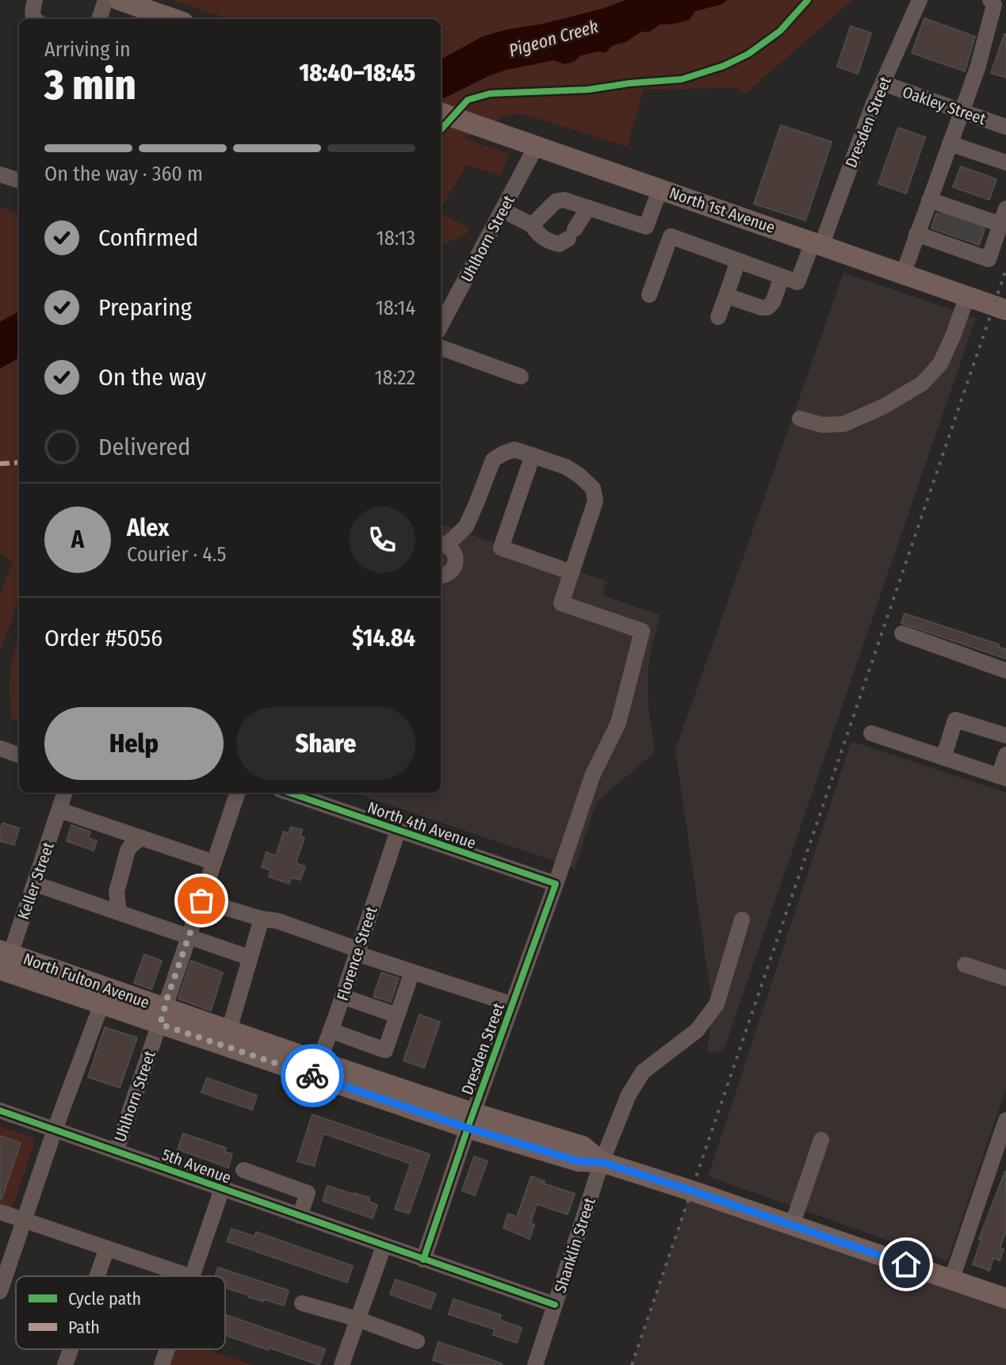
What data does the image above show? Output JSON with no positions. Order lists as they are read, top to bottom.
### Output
{
  "streets": {
    "main road": ["North 1st Avenue", "North Fulton Avenue"],
    "street": [
      "Oakley Street",
      "Dresden Street",
      "Uhlhorn Street",
      "North 4th Avenue",
      "Keller Street",
      "Florence Street",
      "5th Avenue",
      "Shanklin Street"
    ]
  },
  "crossings": [
    ["Oakley Street", "Dresden Street"],
    ["Dresden Street", "North 1st Avenue"],
    ["Dresden Street", "North 4th Avenue"],
    ["Dresden Street", "North Fulton Avenue"],
    ["Dresden Street", "5th Avenue"],
    ["North 1st Avenue", "Uhlhorn Street"],
    ["Uhlhorn Street", "North Fulton Avenue"],
    ["Uhlhorn Street", "5th Avenue"],
    ["North 4th Avenue", "Florence Street"],
    ["Keller Street", "North Fulton Avenue"],
    ["Florence Street", "North Fulton Avenue"],
    ["North Fulton Avenue", "Shanklin Street"]
  ],
  "water": ["Pigeon Creek"],
  "legend": ["Cycle path", "Path"],
  "page": {
    "heading": ["3 min", "Arriving in", "18:40–18:45"],
    "panel": [
      "Alex",
      "Courier · 4.5",
      "Order #5056",
      "$14.84"
    ],
    "bar": "On the way · 360 m",
    "list": [
      ["Confirmed", "18:13"],
      ["Preparing", "18:14"],
      ["On the way", "18:22"],
      "Delivered"
    ],
    "round": "A",
    "buttons": ["Help", "Share"]
  }
}
